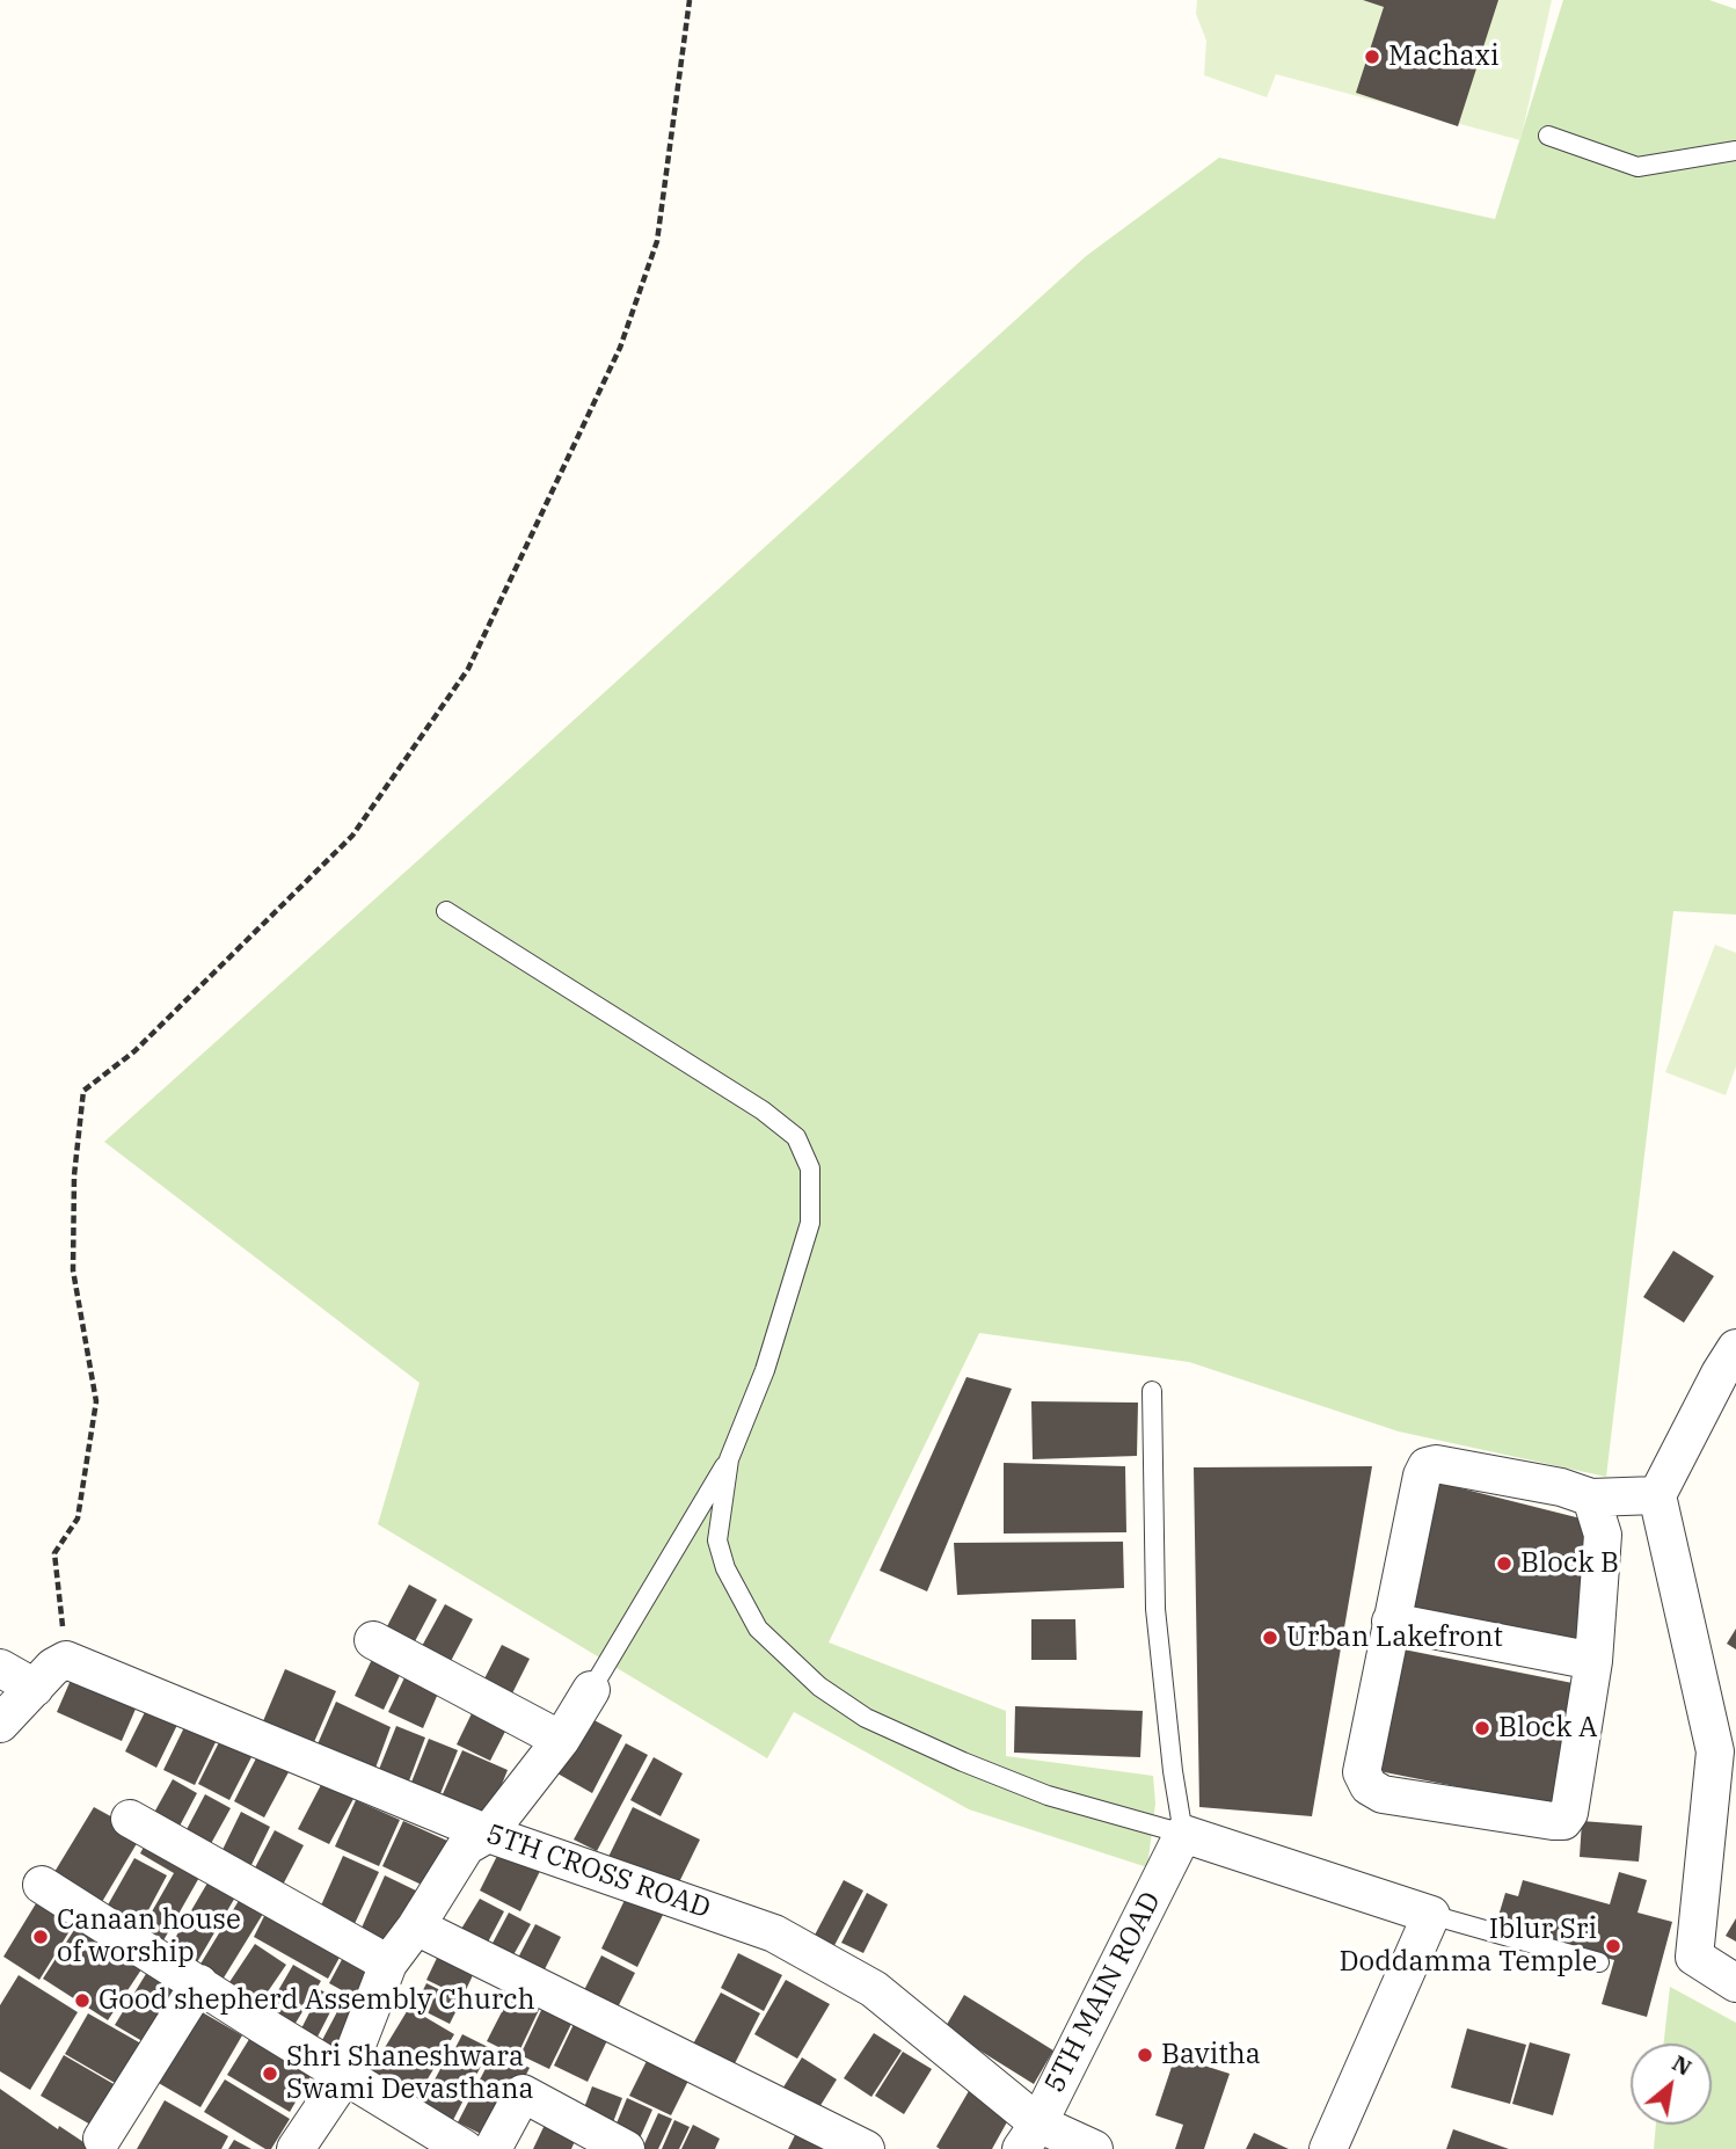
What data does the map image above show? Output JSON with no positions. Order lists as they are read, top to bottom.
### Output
{
  "streets": {
    "street": ["5TH CROSS ROAD", "5TH MAIN ROAD"]
  },
  "crossings": [
    ["5TH CROSS ROAD", "5TH MAIN ROAD"]
  ],
  "places": [
    "Machaxi",
    "Block B",
    "Urban Lakefront",
    "Block A",
    "Canaan house of worship",
    "Iblur Sri Doddamma Temple",
    "Good shepherd Assembly Church",
    "Bavitha",
    "Shri Shaneshwara Swami Devasthana"
  ],
  "north": "top right"
}
